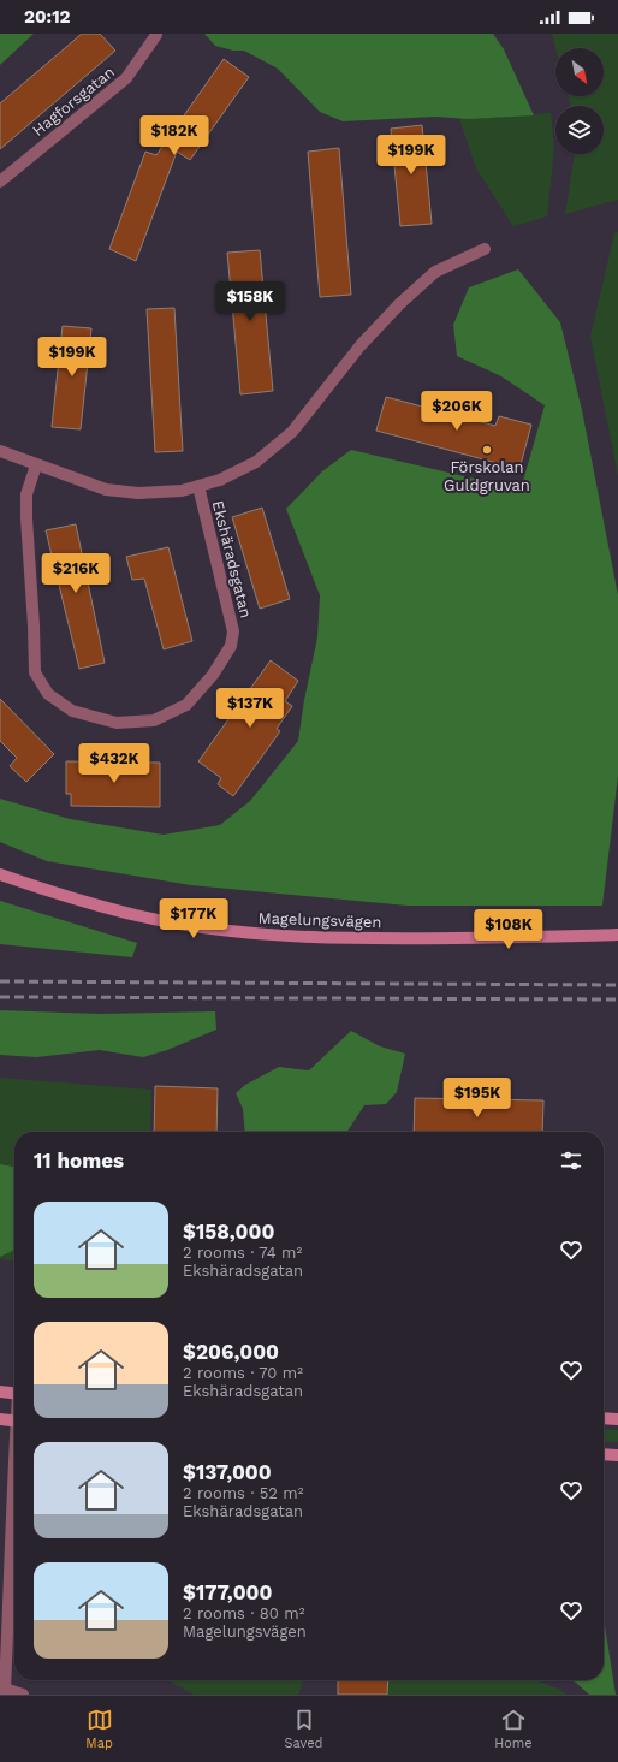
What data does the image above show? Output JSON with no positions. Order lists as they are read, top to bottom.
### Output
{
  "streets": {
    "main road": ["Magelungsvägen"],
    "street": ["Hagforsgatan", "Ekshäradsgatan"]
  },
  "places": ["Förskolan Guldgruvan"],
  "north": "bottom right",
  "page": {
    "status": "20:12",
    "price": [
      "$182K",
      "$199K",
      "$158K",
      "$199K",
      "$206K",
      "$216K",
      "$137K",
      "$432K",
      "$177K",
      "$108K",
      "$195K"
    ],
    "heading": "11 homes",
    "list": [
      {
        "name": "$158,000",
        "note": "2 rooms · 74 m² · Ekshäradsgatan"
      },
      {
        "name": "$206,000",
        "note": "2 rooms · 70 m² · Ekshäradsgatan"
      },
      {
        "name": "$137,000",
        "note": "2 rooms · 52 m² · Ekshäradsgatan"
      },
      {
        "name": "$177,000",
        "note": "2 rooms · 80 m² · Magelungsvägen"
      }
    ],
    "tabs": ["Map", "Saved", "Home"]
  }
}
